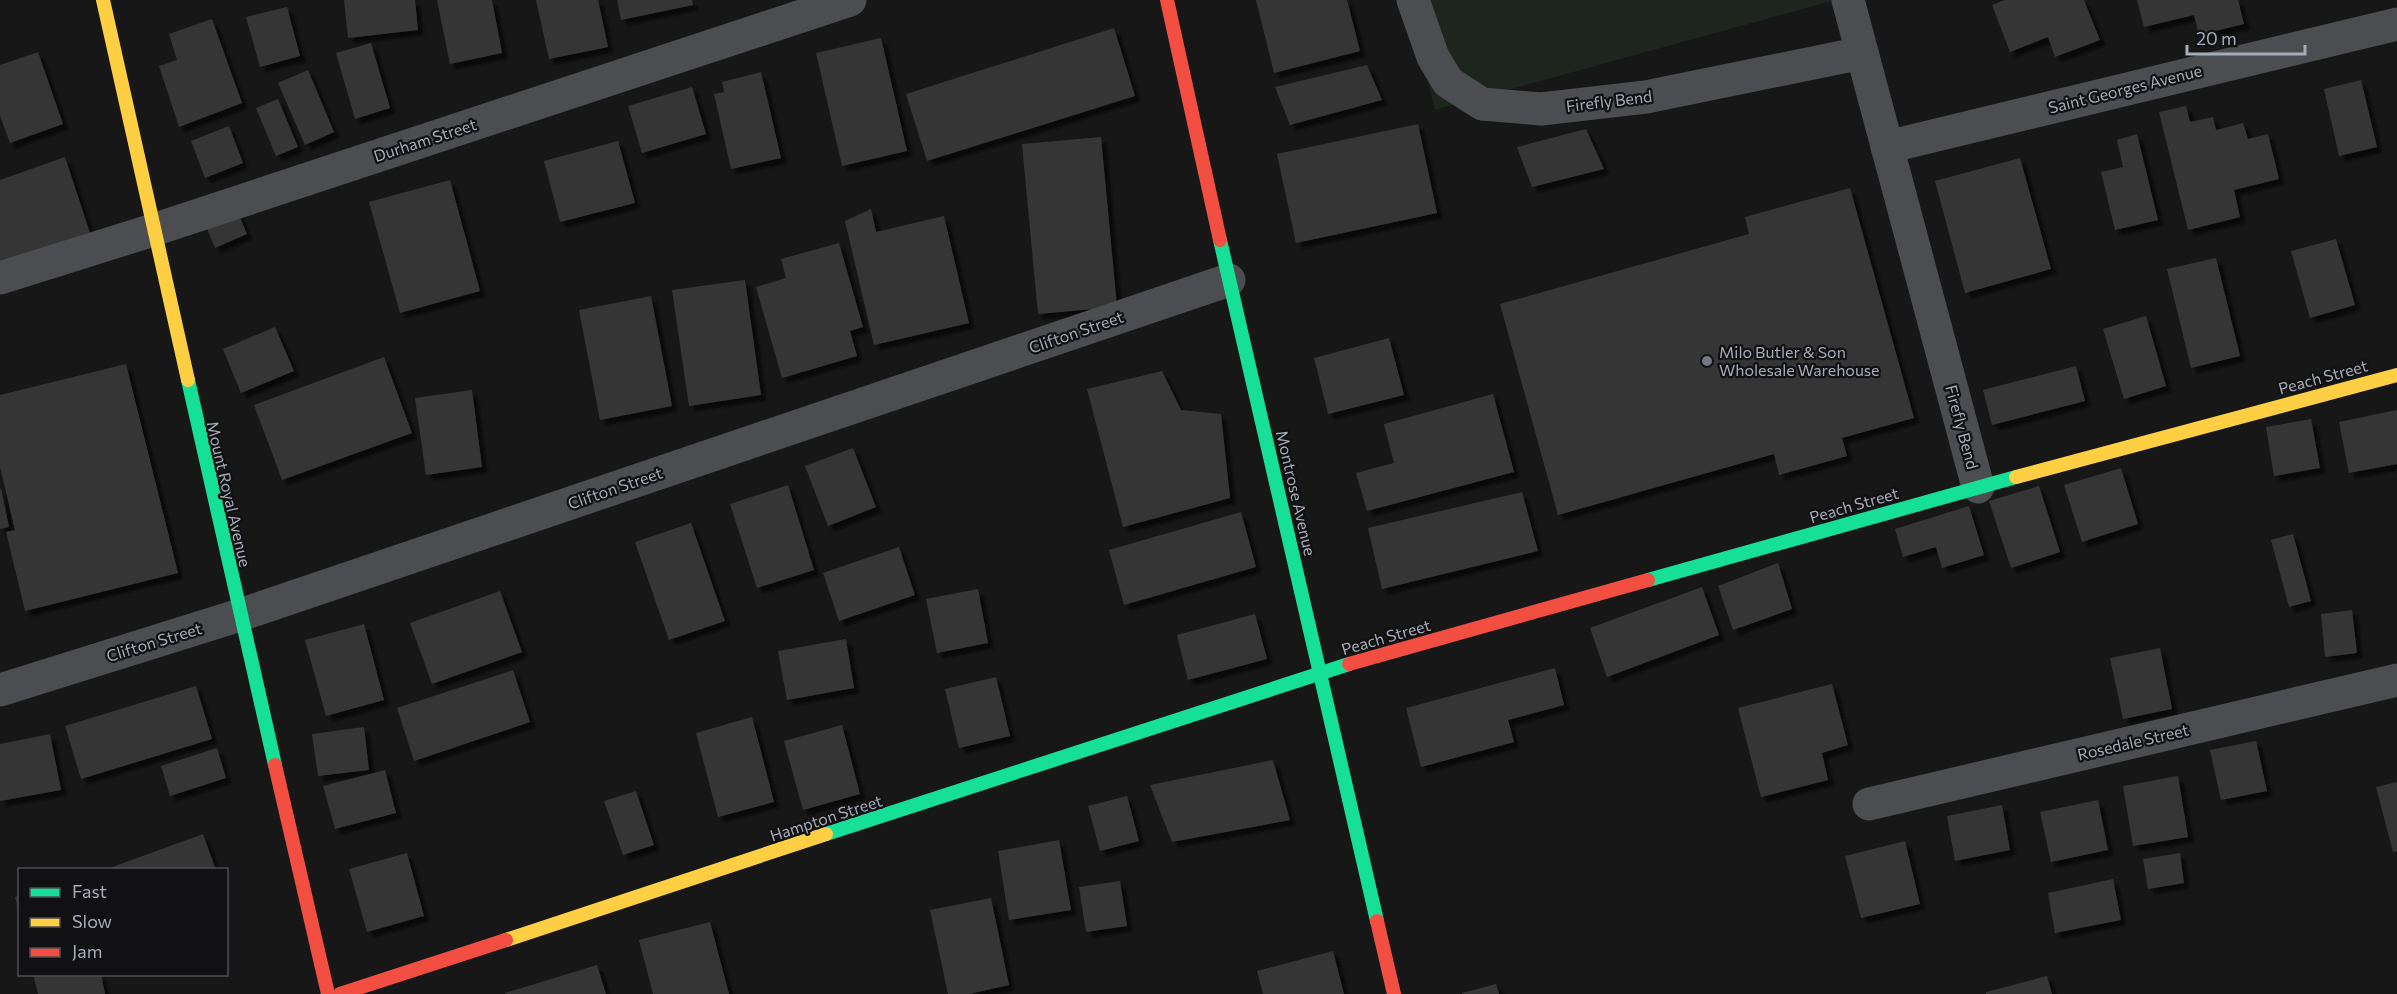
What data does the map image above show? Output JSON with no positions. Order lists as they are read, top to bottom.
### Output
{
  "streets": {
    "street": [
      "Saint Georges Avenue",
      "Firefly Bend",
      "Durham Street",
      "Clifton Street",
      "Peach Street",
      "Montrose Avenue",
      "Mount Royal Avenue",
      "Rosedale Street",
      "Hampton Street"
    ]
  },
  "crossings": [
    ["Saint Georges Avenue", "Firefly Bend"],
    ["Firefly Bend", "Peach Street"],
    ["Durham Street", "Mount Royal Avenue"],
    ["Clifton Street", "Montrose Avenue"],
    ["Clifton Street", "Mount Royal Avenue"],
    ["Peach Street", "Montrose Avenue"],
    ["Peach Street", "Hampton Street"],
    ["Montrose Avenue", "Hampton Street"]
  ],
  "places": ["Milo Butler & Son Wholesale Warehouse"],
  "legend": ["Fast", "Slow", "Jam"],
  "scale_bar": "20 m"
}
